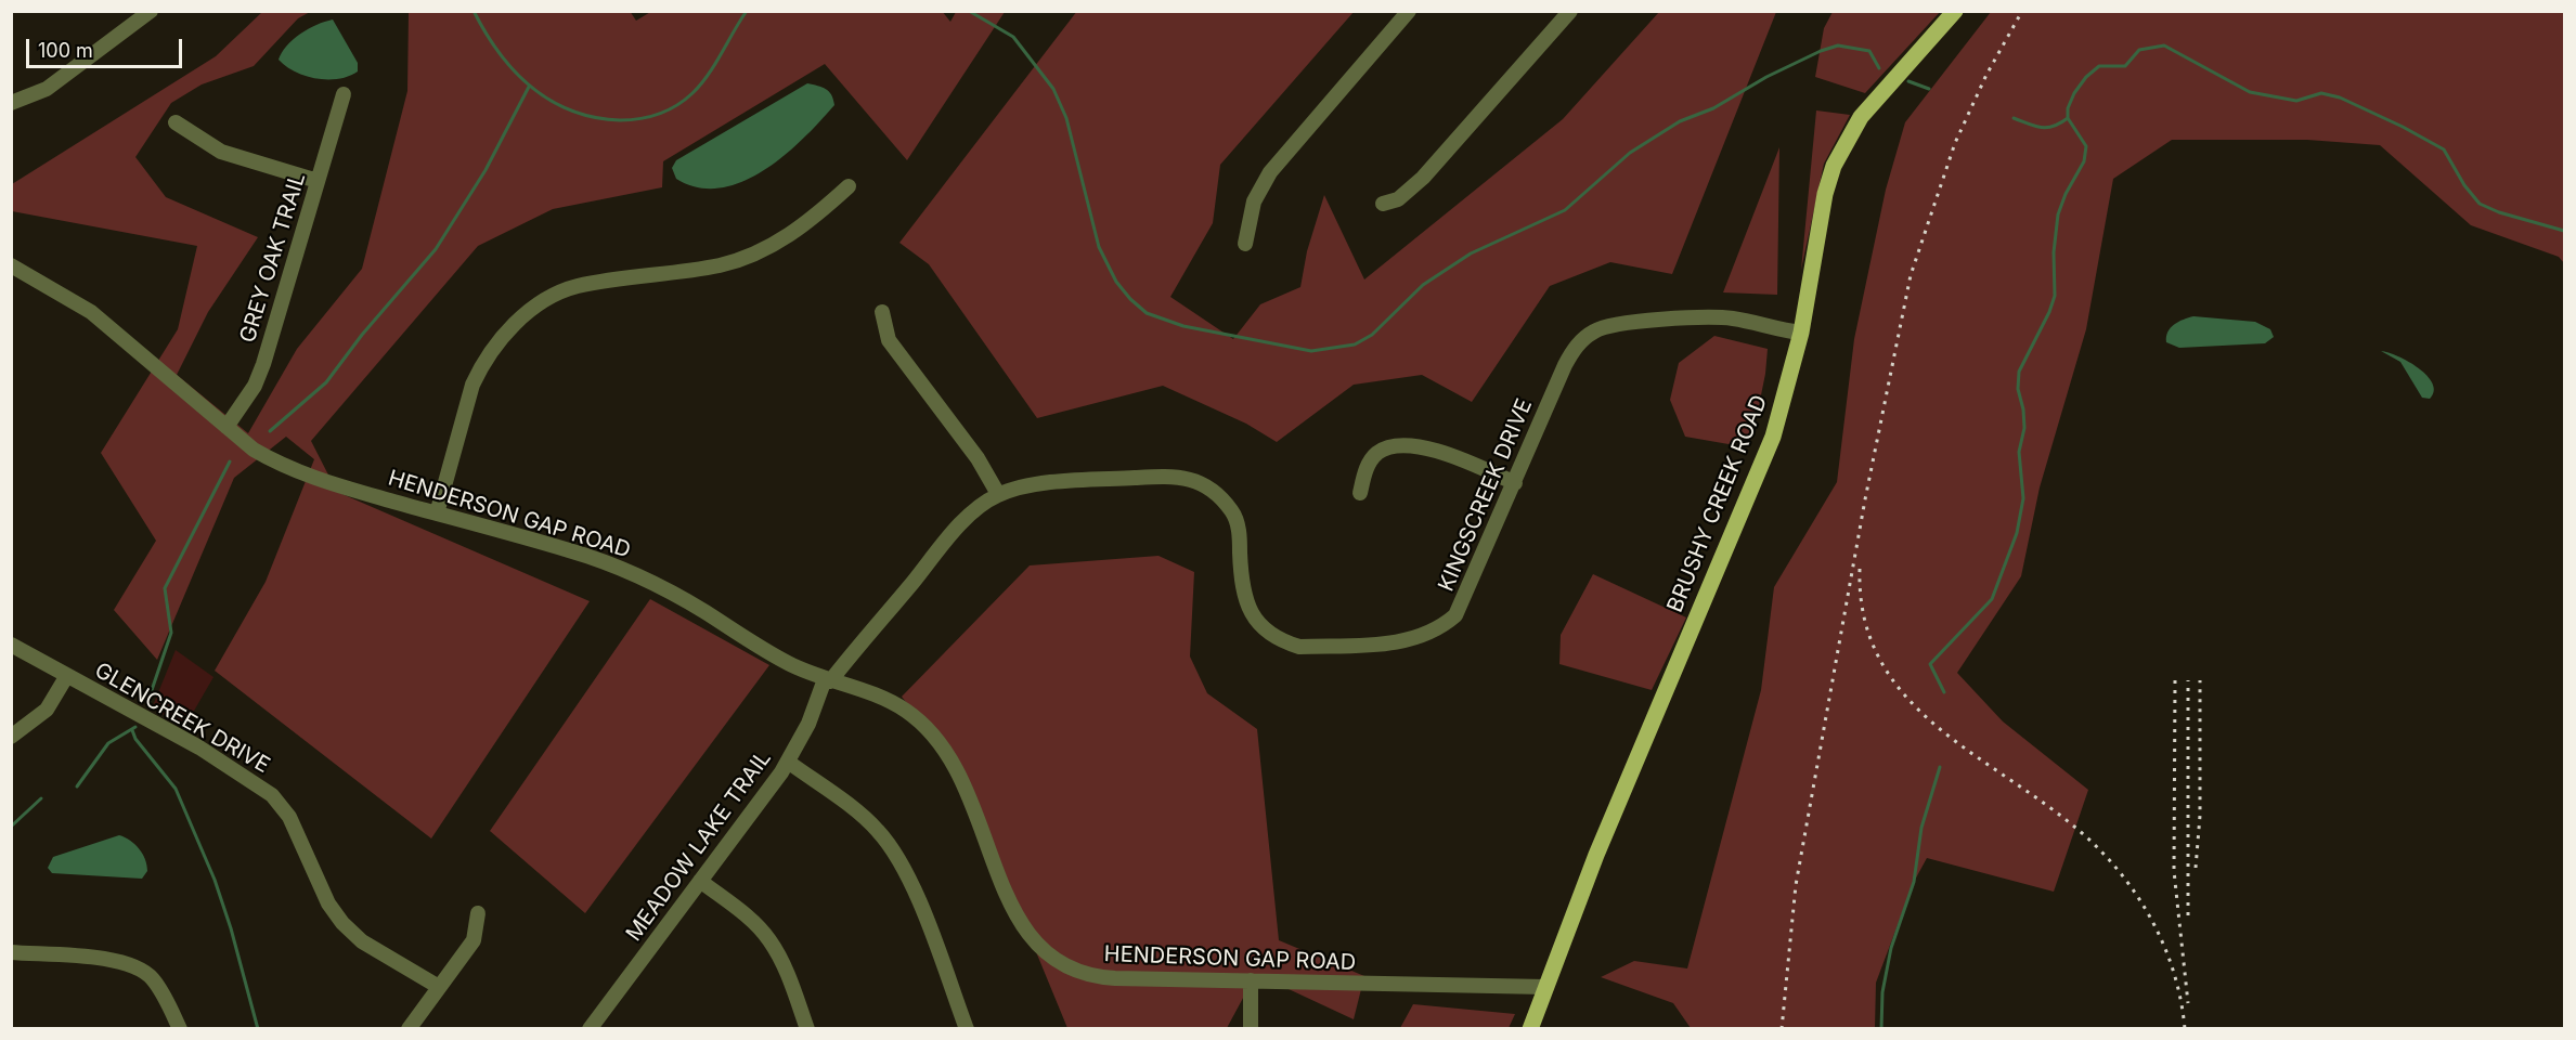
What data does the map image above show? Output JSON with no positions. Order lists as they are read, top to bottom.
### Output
{
  "streets": {
    "main road": ["BRUSHY CREEK ROAD"],
    "street": [
      "GREY OAK TRAIL",
      "KINGSCREEK DRIVE",
      "HENDERSON GAP ROAD",
      "GLENCREEK DRIVE",
      "MEADOW LAKE TRAIL"
    ]
  },
  "crossings": [
    ["GREY OAK TRAIL", "HENDERSON GAP ROAD"],
    ["KINGSCREEK DRIVE", "BRUSHY CREEK ROAD"],
    ["KINGSCREEK DRIVE", "HENDERSON GAP ROAD"],
    ["KINGSCREEK DRIVE", "MEADOW LAKE TRAIL"],
    ["BRUSHY CREEK ROAD", "HENDERSON GAP ROAD"],
    ["HENDERSON GAP ROAD", "MEADOW LAKE TRAIL"]
  ],
  "scale_bar": "100 m"
}
